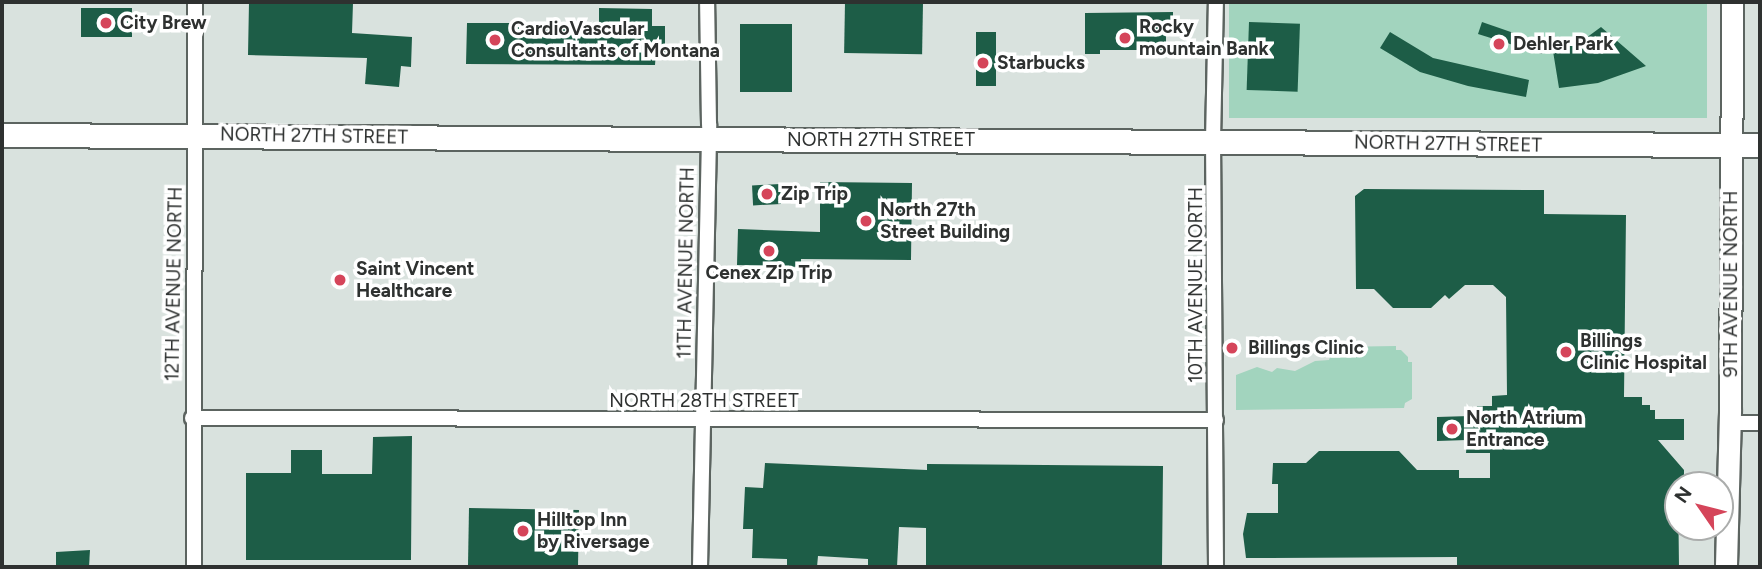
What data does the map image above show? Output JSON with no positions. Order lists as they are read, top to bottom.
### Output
{
  "streets": {
    "main road": ["NORTH 27TH STREET"],
    "street": [
      "11TH AVENUE NORTH",
      "12TH AVENUE NORTH",
      "9TH AVENUE NORTH",
      "10TH AVENUE NORTH",
      "NORTH 28TH STREET"
    ]
  },
  "crossings": [
    ["NORTH 27TH STREET", "11TH AVENUE NORTH"],
    ["NORTH 27TH STREET", "12TH AVENUE NORTH"],
    ["NORTH 27TH STREET", "9TH AVENUE NORTH"],
    ["NORTH 27TH STREET", "10TH AVENUE NORTH"],
    ["11TH AVENUE NORTH", "NORTH 28TH STREET"],
    ["12TH AVENUE NORTH", "NORTH 28TH STREET"],
    ["10TH AVENUE NORTH", "NORTH 28TH STREET"]
  ],
  "places": [
    "City Brew",
    "Rocky mountain Bank",
    "CardioVascular Consultants of Montana",
    "Dehler Park",
    "Starbucks",
    "Zip Trip",
    "North 27th Street Building",
    "Cenex Zip Trip",
    "Saint Vincent Healthcare",
    "Billings Clinic",
    "Billings Clinic Hospital",
    "North Atrium Entrance",
    "Hilltop Inn by Riversage"
  ],
  "north": "top left"
}
